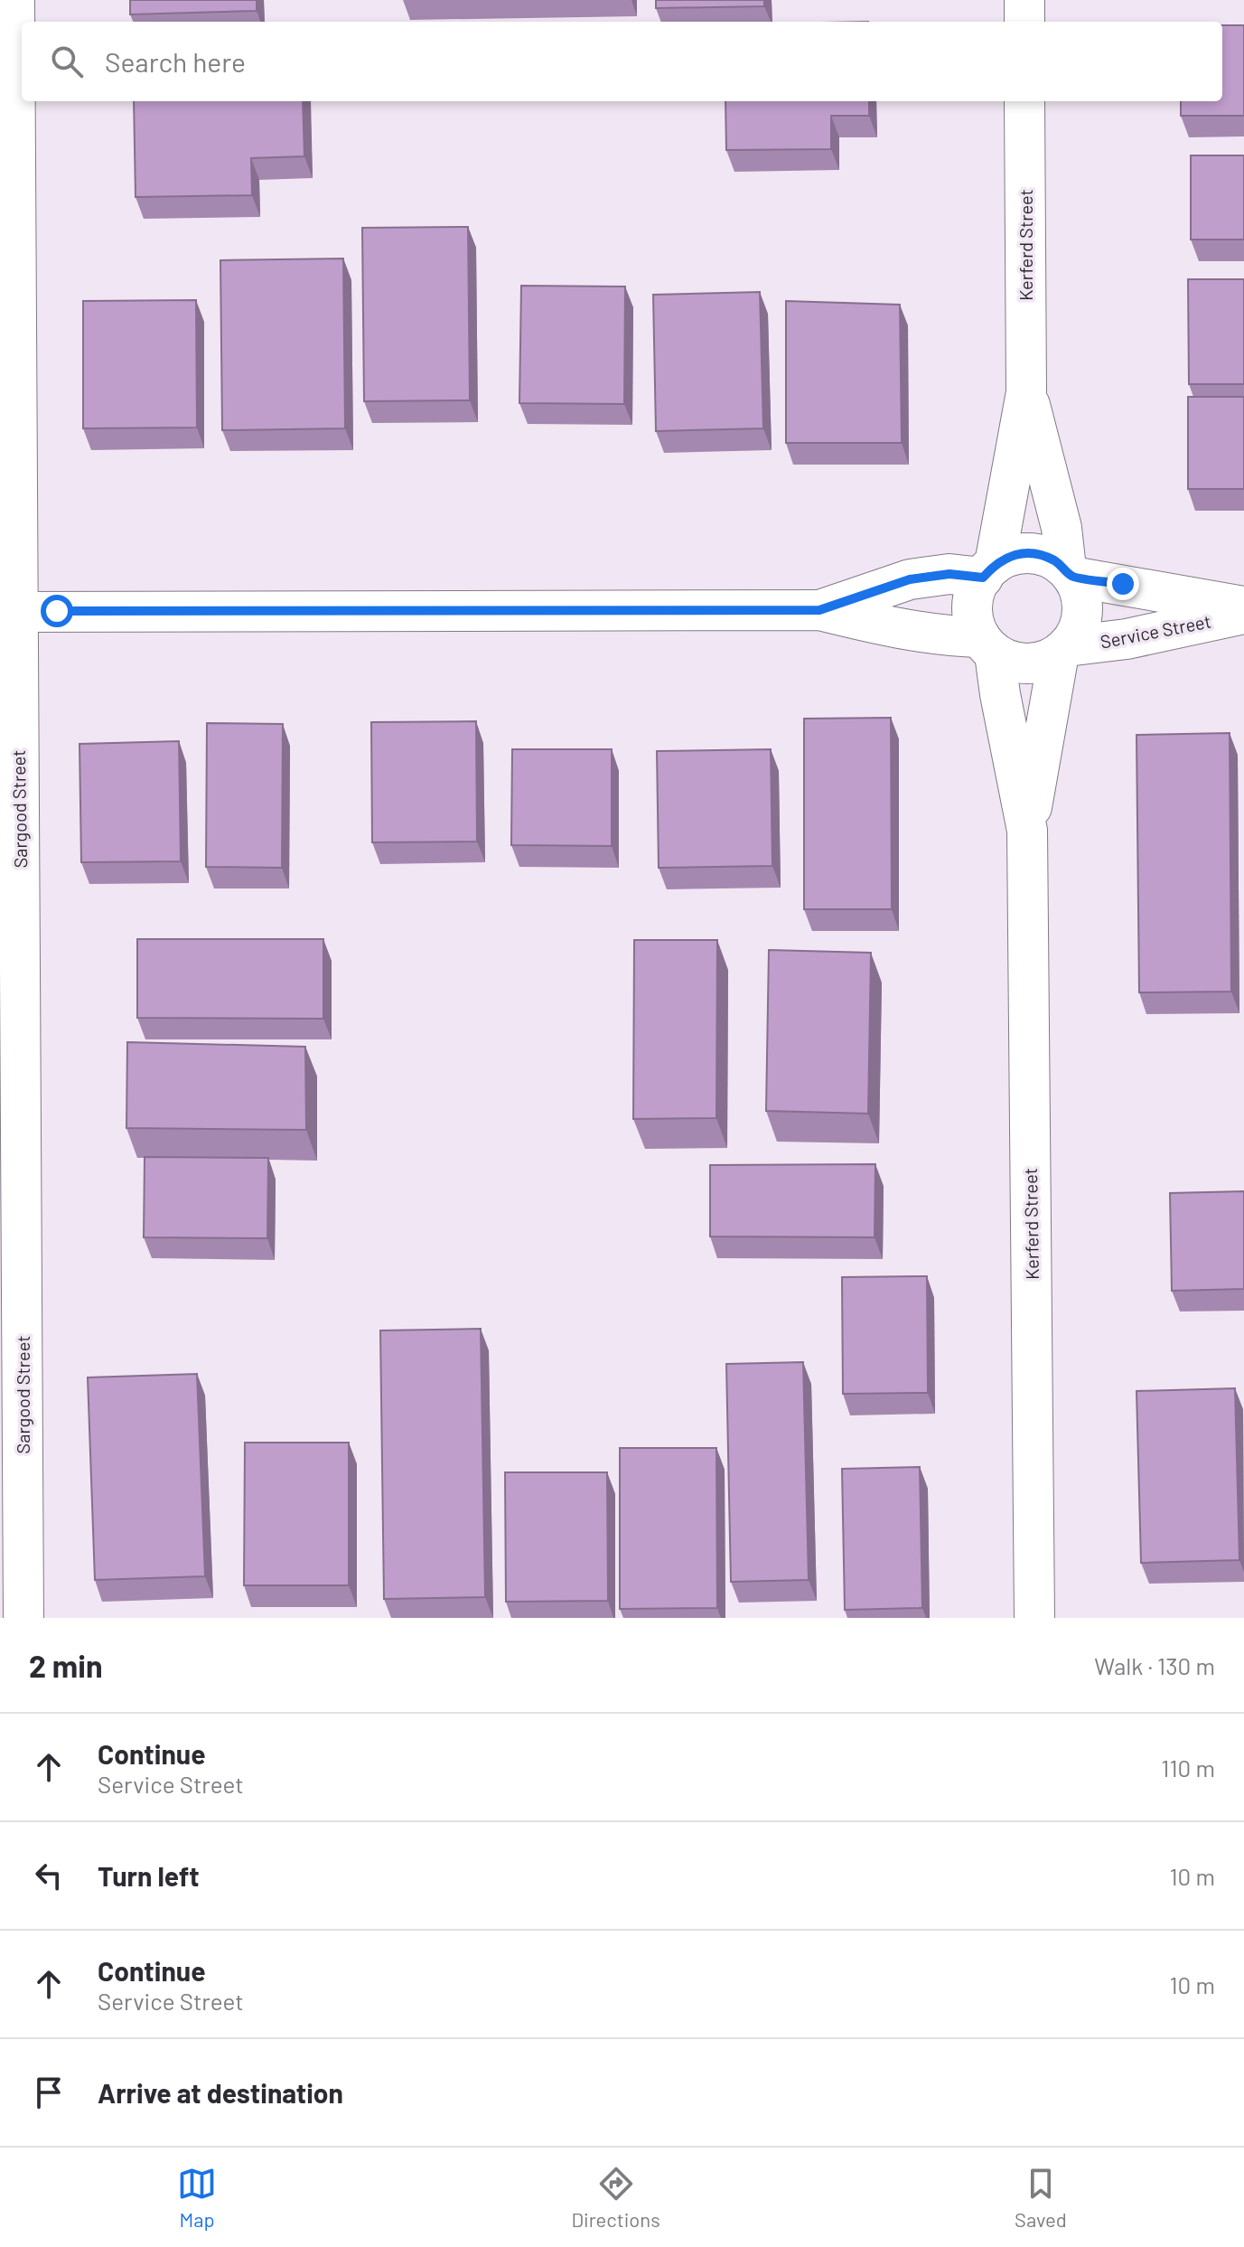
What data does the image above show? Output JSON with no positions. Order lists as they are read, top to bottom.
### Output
{
  "streets": {
    "street": ["Kerferd Street", "Service Street", "Sargood Street"]
  },
  "crossings": [
    ["Kerferd Street", "Service Street"]
  ],
  "page": {
    "search": "Search here",
    "heading": ["2 min", "Walk · 130 m"],
    "list": [
      ["Continue", "Service Street", "110 m"],
      ["Turn left", "10 m"],
      ["Continue", "Service Street", "10 m"],
      "Arrive at destination"
    ],
    "nav": ["Map", "Directions", "Saved"]
  }
}
